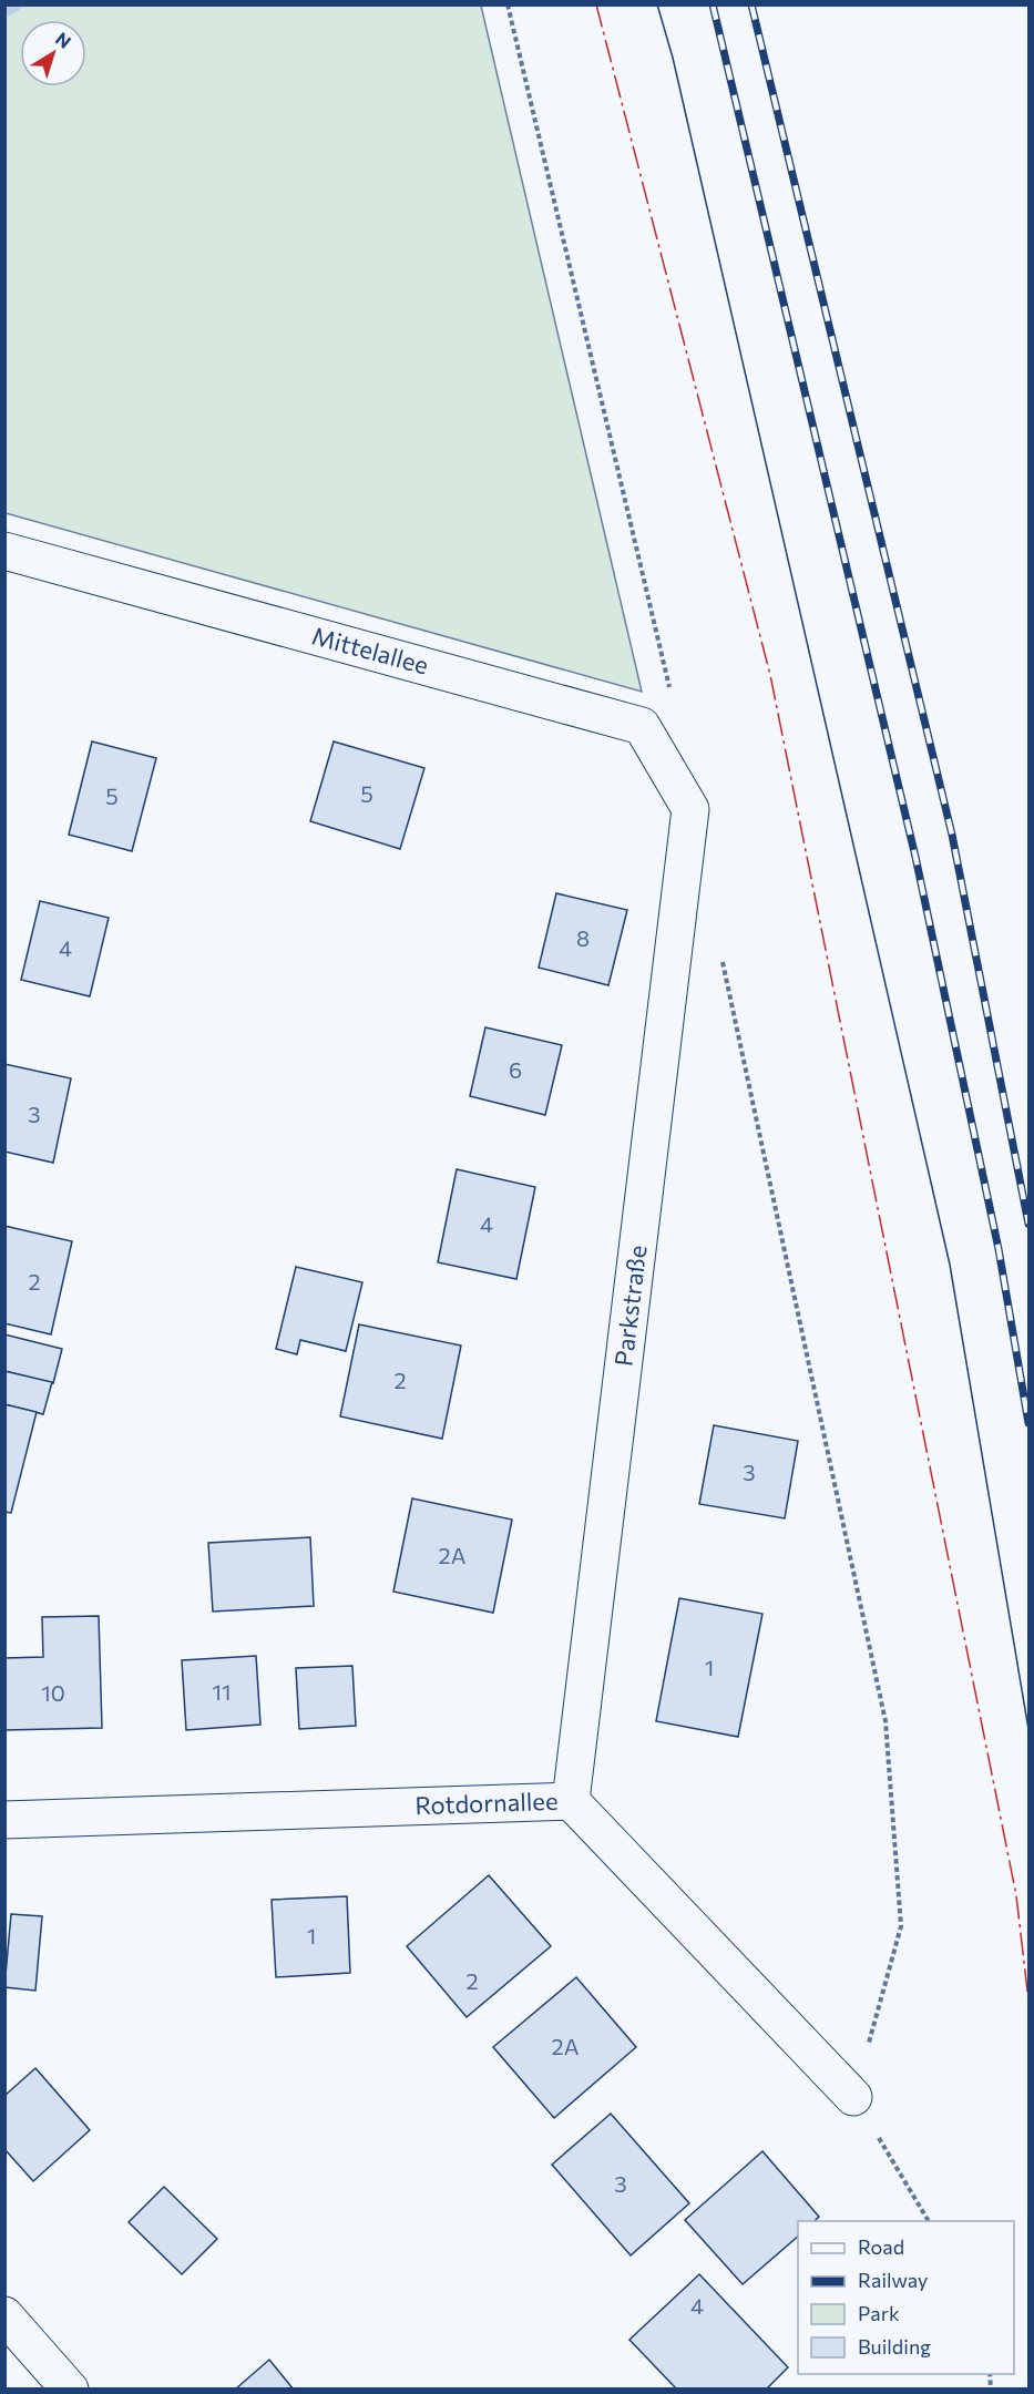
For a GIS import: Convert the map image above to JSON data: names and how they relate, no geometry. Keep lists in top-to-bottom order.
{
  "streets": {
    "street": ["Mittelallee", "Parkstraße", "Rotdornallee"]
  },
  "crossings": [
    ["Mittelallee", "Parkstraße"],
    ["Parkstraße", "Rotdornallee"]
  ],
  "house_numbers": [
    "5",
    "5",
    "8",
    "4",
    "6",
    "3",
    "4",
    "2",
    "2",
    "3",
    "2A",
    "1",
    "11",
    "10",
    "1",
    "2",
    "2A",
    "3",
    "4"
  ],
  "legend": [
    "Road",
    "Railway",
    "Park",
    "Building"
  ],
  "north": "top right"
}
